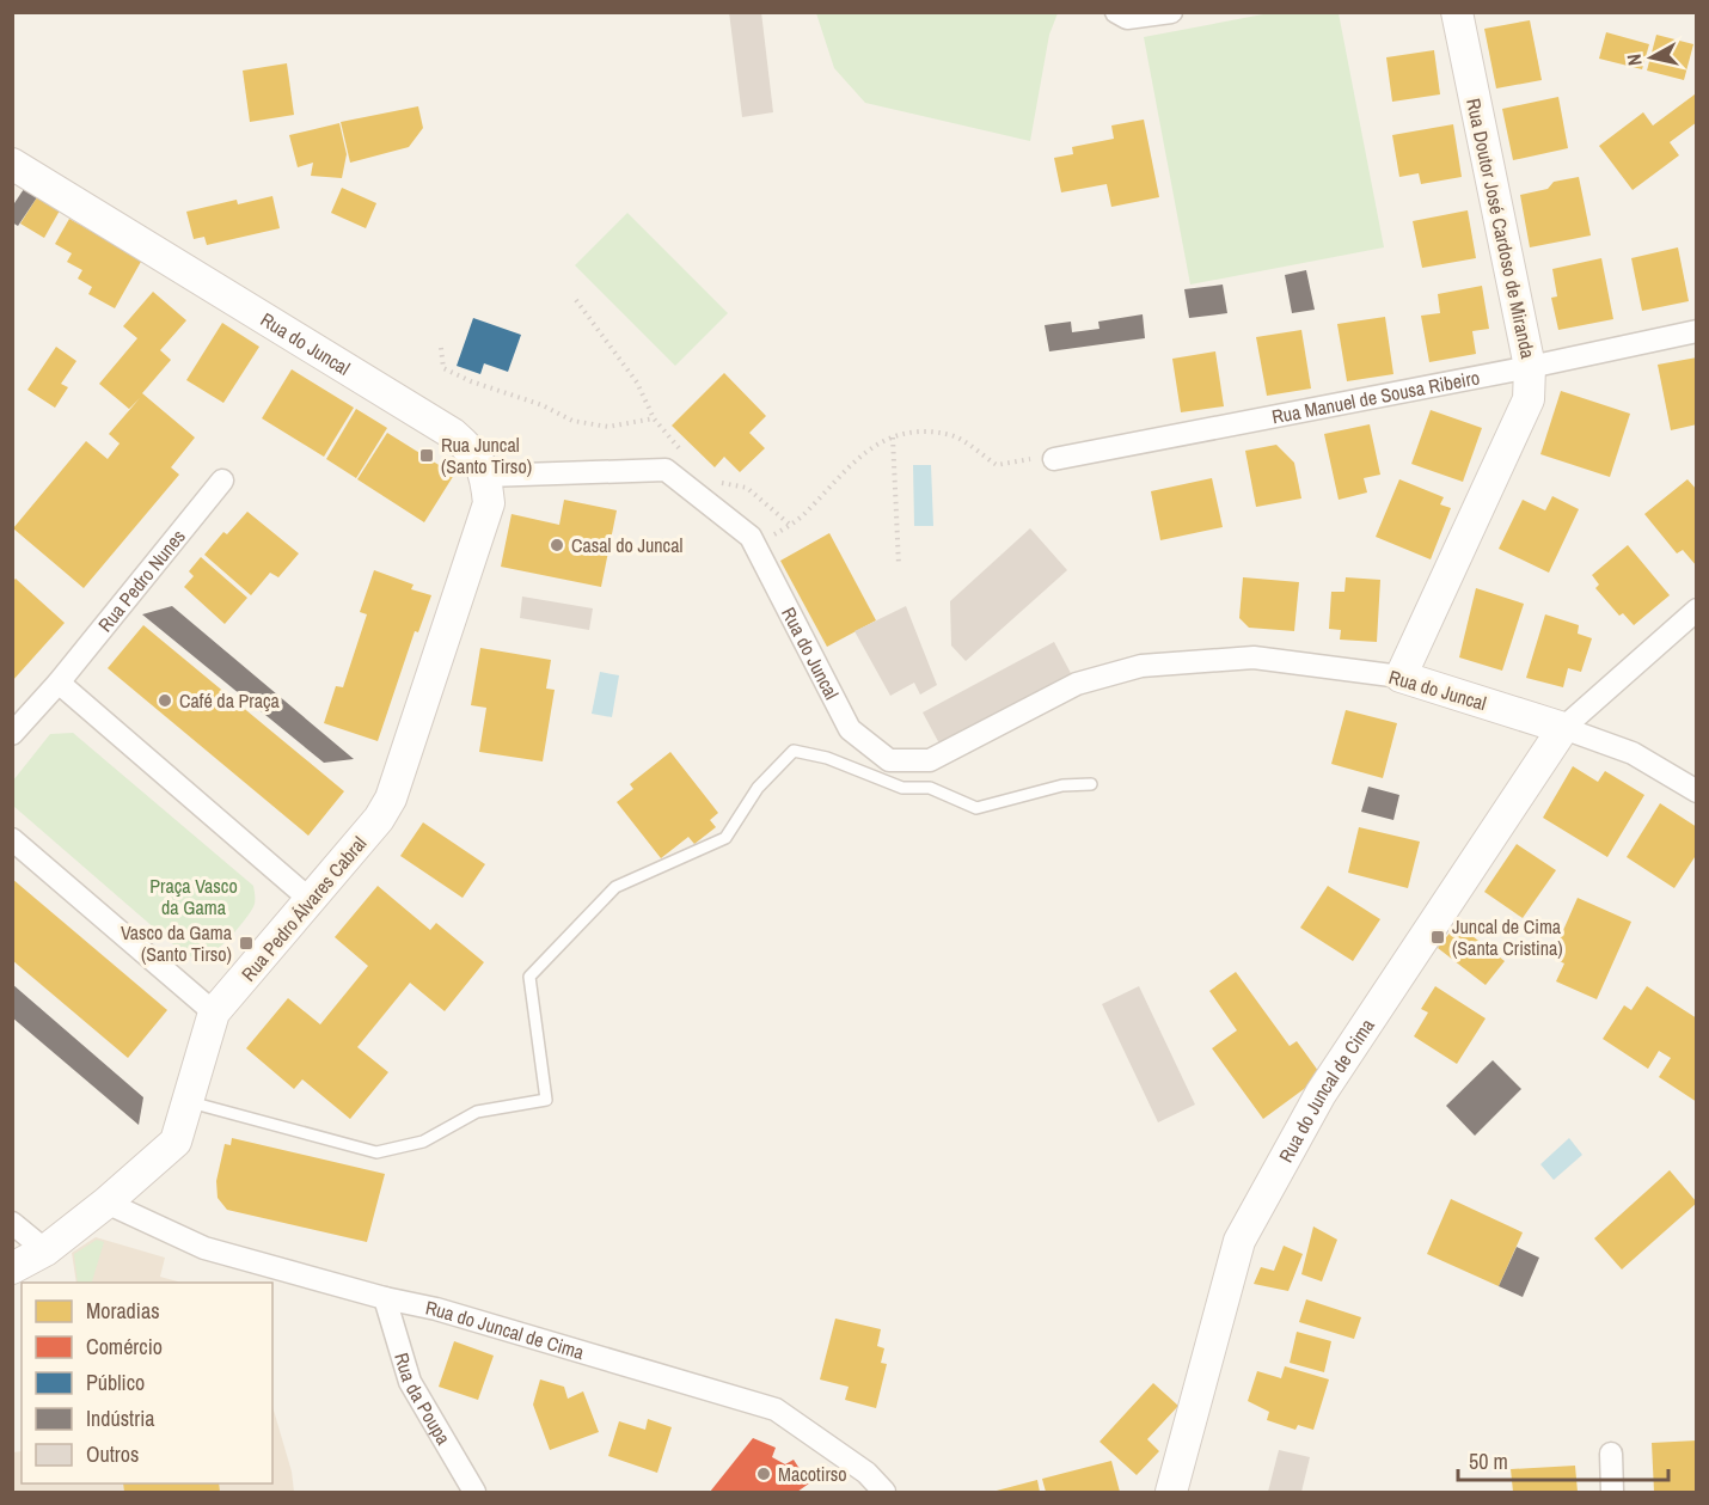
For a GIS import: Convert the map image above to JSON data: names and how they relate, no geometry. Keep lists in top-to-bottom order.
{
  "streets": {
    "street": [
      "Rua Doutor José Cardoso de Miranda",
      "Rua do Juncal",
      "Rua Manuel de Sousa Ribeiro",
      "Rua Pedro Nunes",
      "Rua Pedro Álvares Cabral",
      "Rua do Juncal de Cima",
      "Rua da Poupa"
    ]
  },
  "crossings": [
    ["Rua Doutor José Cardoso de Miranda", "Rua do Juncal"],
    ["Rua Doutor José Cardoso de Miranda", "Rua Manuel de Sousa Ribeiro"],
    ["Rua do Juncal", "Rua Pedro Álvares Cabral"],
    ["Rua do Juncal", "Rua do Juncal de Cima"],
    ["Rua Pedro Álvares Cabral", "Rua do Juncal de Cima"],
    ["Rua do Juncal de Cima", "Rua da Poupa"]
  ],
  "parks": ["Praça Vasco da Gama"],
  "places": {
    "transit": ["Rua Juncal (Santo Tirso)", "Juncal de Cima (Santa Cristina)", "Vasco da Gama (Santo Tirso)"],
    "other": ["Casal do Juncal", "Café da Praça", "Macotirso"]
  },
  "legend": [
    "Moradias",
    "Comércio",
    "Público",
    "Indústria",
    "Outros"
  ],
  "scale_bar": "50 m",
  "north": "left"
}
